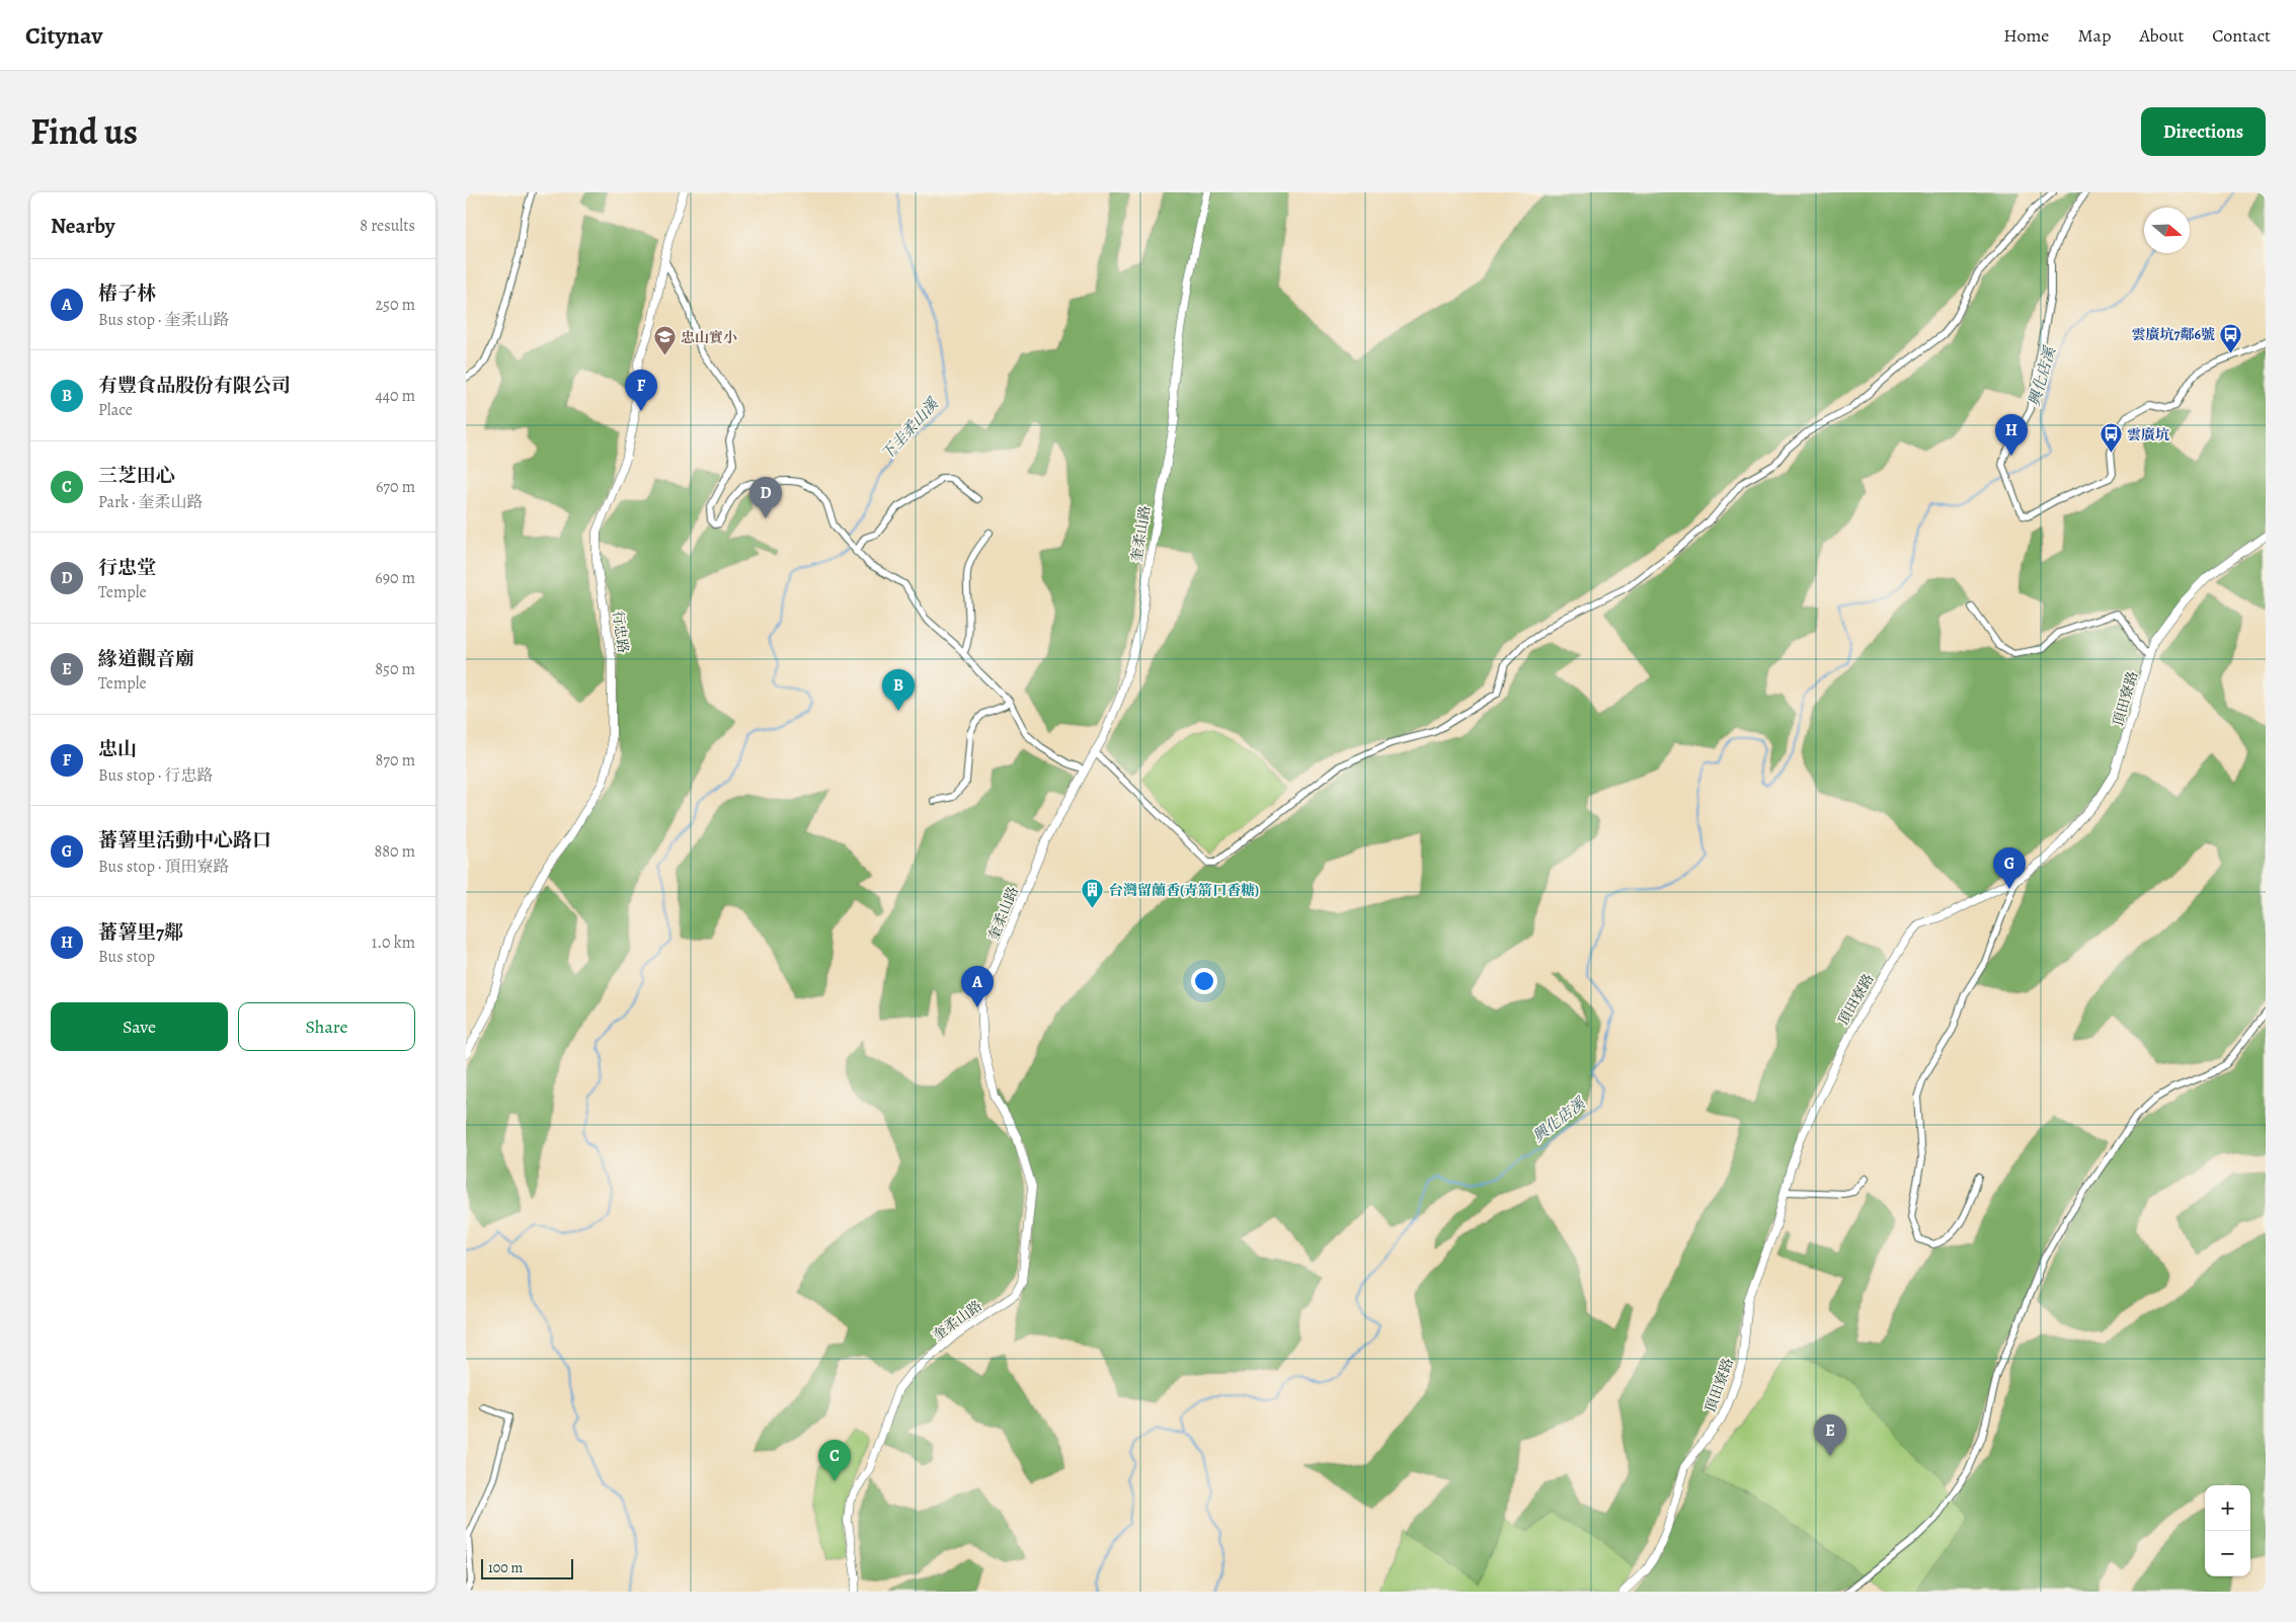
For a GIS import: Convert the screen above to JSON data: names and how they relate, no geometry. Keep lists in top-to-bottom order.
{
  "streets": {
    "street": ["奎柔山路", "行忠路", "頂田寮路"]
  },
  "water": ["興化店溪", "下圭柔山溪"],
  "places": {
    "bus stop": ["雲廣坑7鄰6號", "雲廣坑"],
    "school or university": ["忠山實小"],
    "building": ["台灣留蘭香(青箭口香糖)"]
  },
  "scale_bar": "100 m",
  "north": "right",
  "page": {
    "header": "Citynav",
    "nav": [
      "Home",
      "Map",
      "About",
      "Contact"
    ],
    "title": "Find us",
    "buttons": [
      "Directions",
      ["Save", "Share"]
    ],
    "heading": ["Nearby", "8 results"],
    "list": [
      {
        "mark": "A",
        "name": "樁子林",
        "note": "Bus stop · 奎柔山路",
        "value": "250 m"
      },
      {
        "mark": "B",
        "name": "有豐食品股份有限公司",
        "note": "Place",
        "value": "440 m"
      },
      {
        "mark": "C",
        "name": "三芝田心",
        "note": "Park · 奎柔山路",
        "value": "670 m"
      },
      {
        "mark": "D",
        "name": "行忠堂",
        "note": "Temple",
        "value": "690 m"
      },
      {
        "mark": "E",
        "name": "緣道觀音廟",
        "note": "Temple",
        "value": "850 m"
      },
      {
        "mark": "F",
        "name": "忠山",
        "note": "Bus stop · 行忠路",
        "value": "870 m"
      },
      {
        "mark": "G",
        "name": "蕃薯里活動中心路口",
        "note": "Bus stop · 頂田寮路",
        "value": "880 m"
      },
      {
        "mark": "H",
        "name": "蕃薯里7鄰",
        "note": "Bus stop",
        "value": "1.0 km"
      }
    ],
    "pins": [
      "F",
      "H",
      "D",
      "B",
      "G",
      "A",
      "E",
      "C"
    ],
    "map_buttons": ["+", "−"],
    "scale": "100 m"
  }
}
